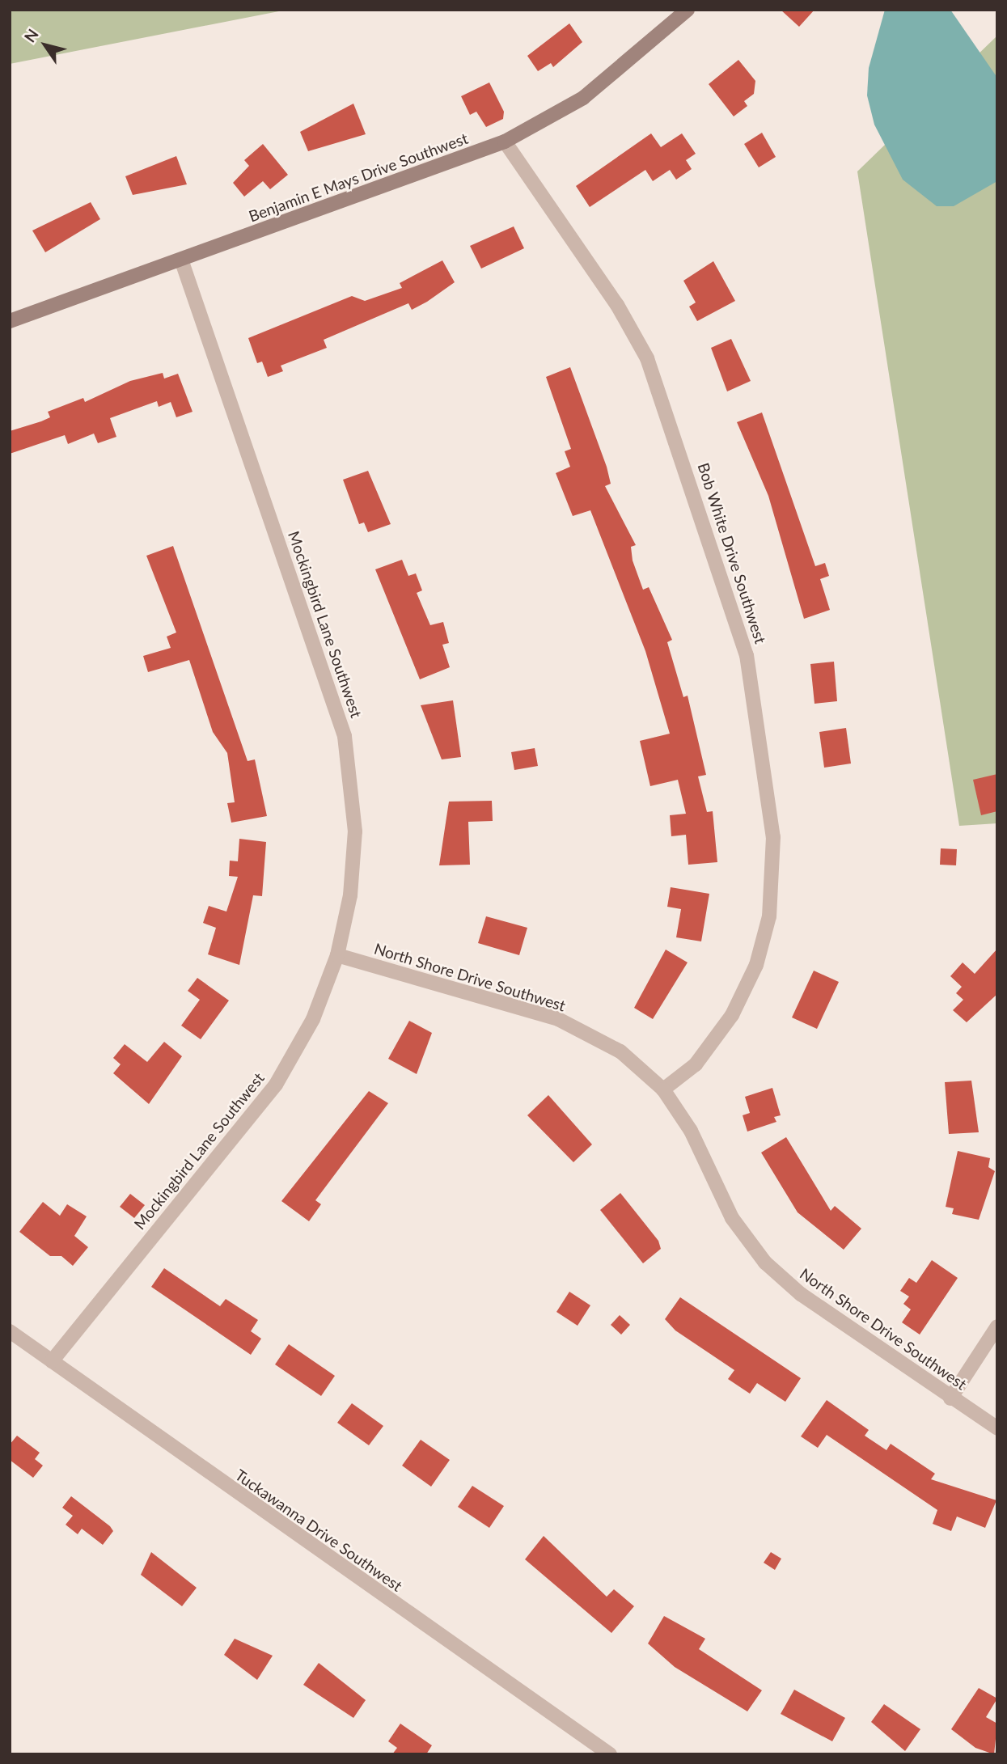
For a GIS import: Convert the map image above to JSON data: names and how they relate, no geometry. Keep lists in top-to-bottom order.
{
  "streets": {
    "street": [
      "Benjamin E Mays Drive Southwest",
      "Bob White Drive Southwest",
      "Mockingbird Lane Southwest",
      "North Shore Drive Southwest",
      "Tuckawanna Drive Southwest"
    ]
  },
  "crossings": [
    ["Benjamin E Mays Drive Southwest", "Bob White Drive Southwest"],
    ["Benjamin E Mays Drive Southwest", "Mockingbird Lane Southwest"],
    ["Bob White Drive Southwest", "North Shore Drive Southwest"],
    ["Mockingbird Lane Southwest", "North Shore Drive Southwest"],
    ["Mockingbird Lane Southwest", "Tuckawanna Drive Southwest"]
  ],
  "north": "top left"
}
